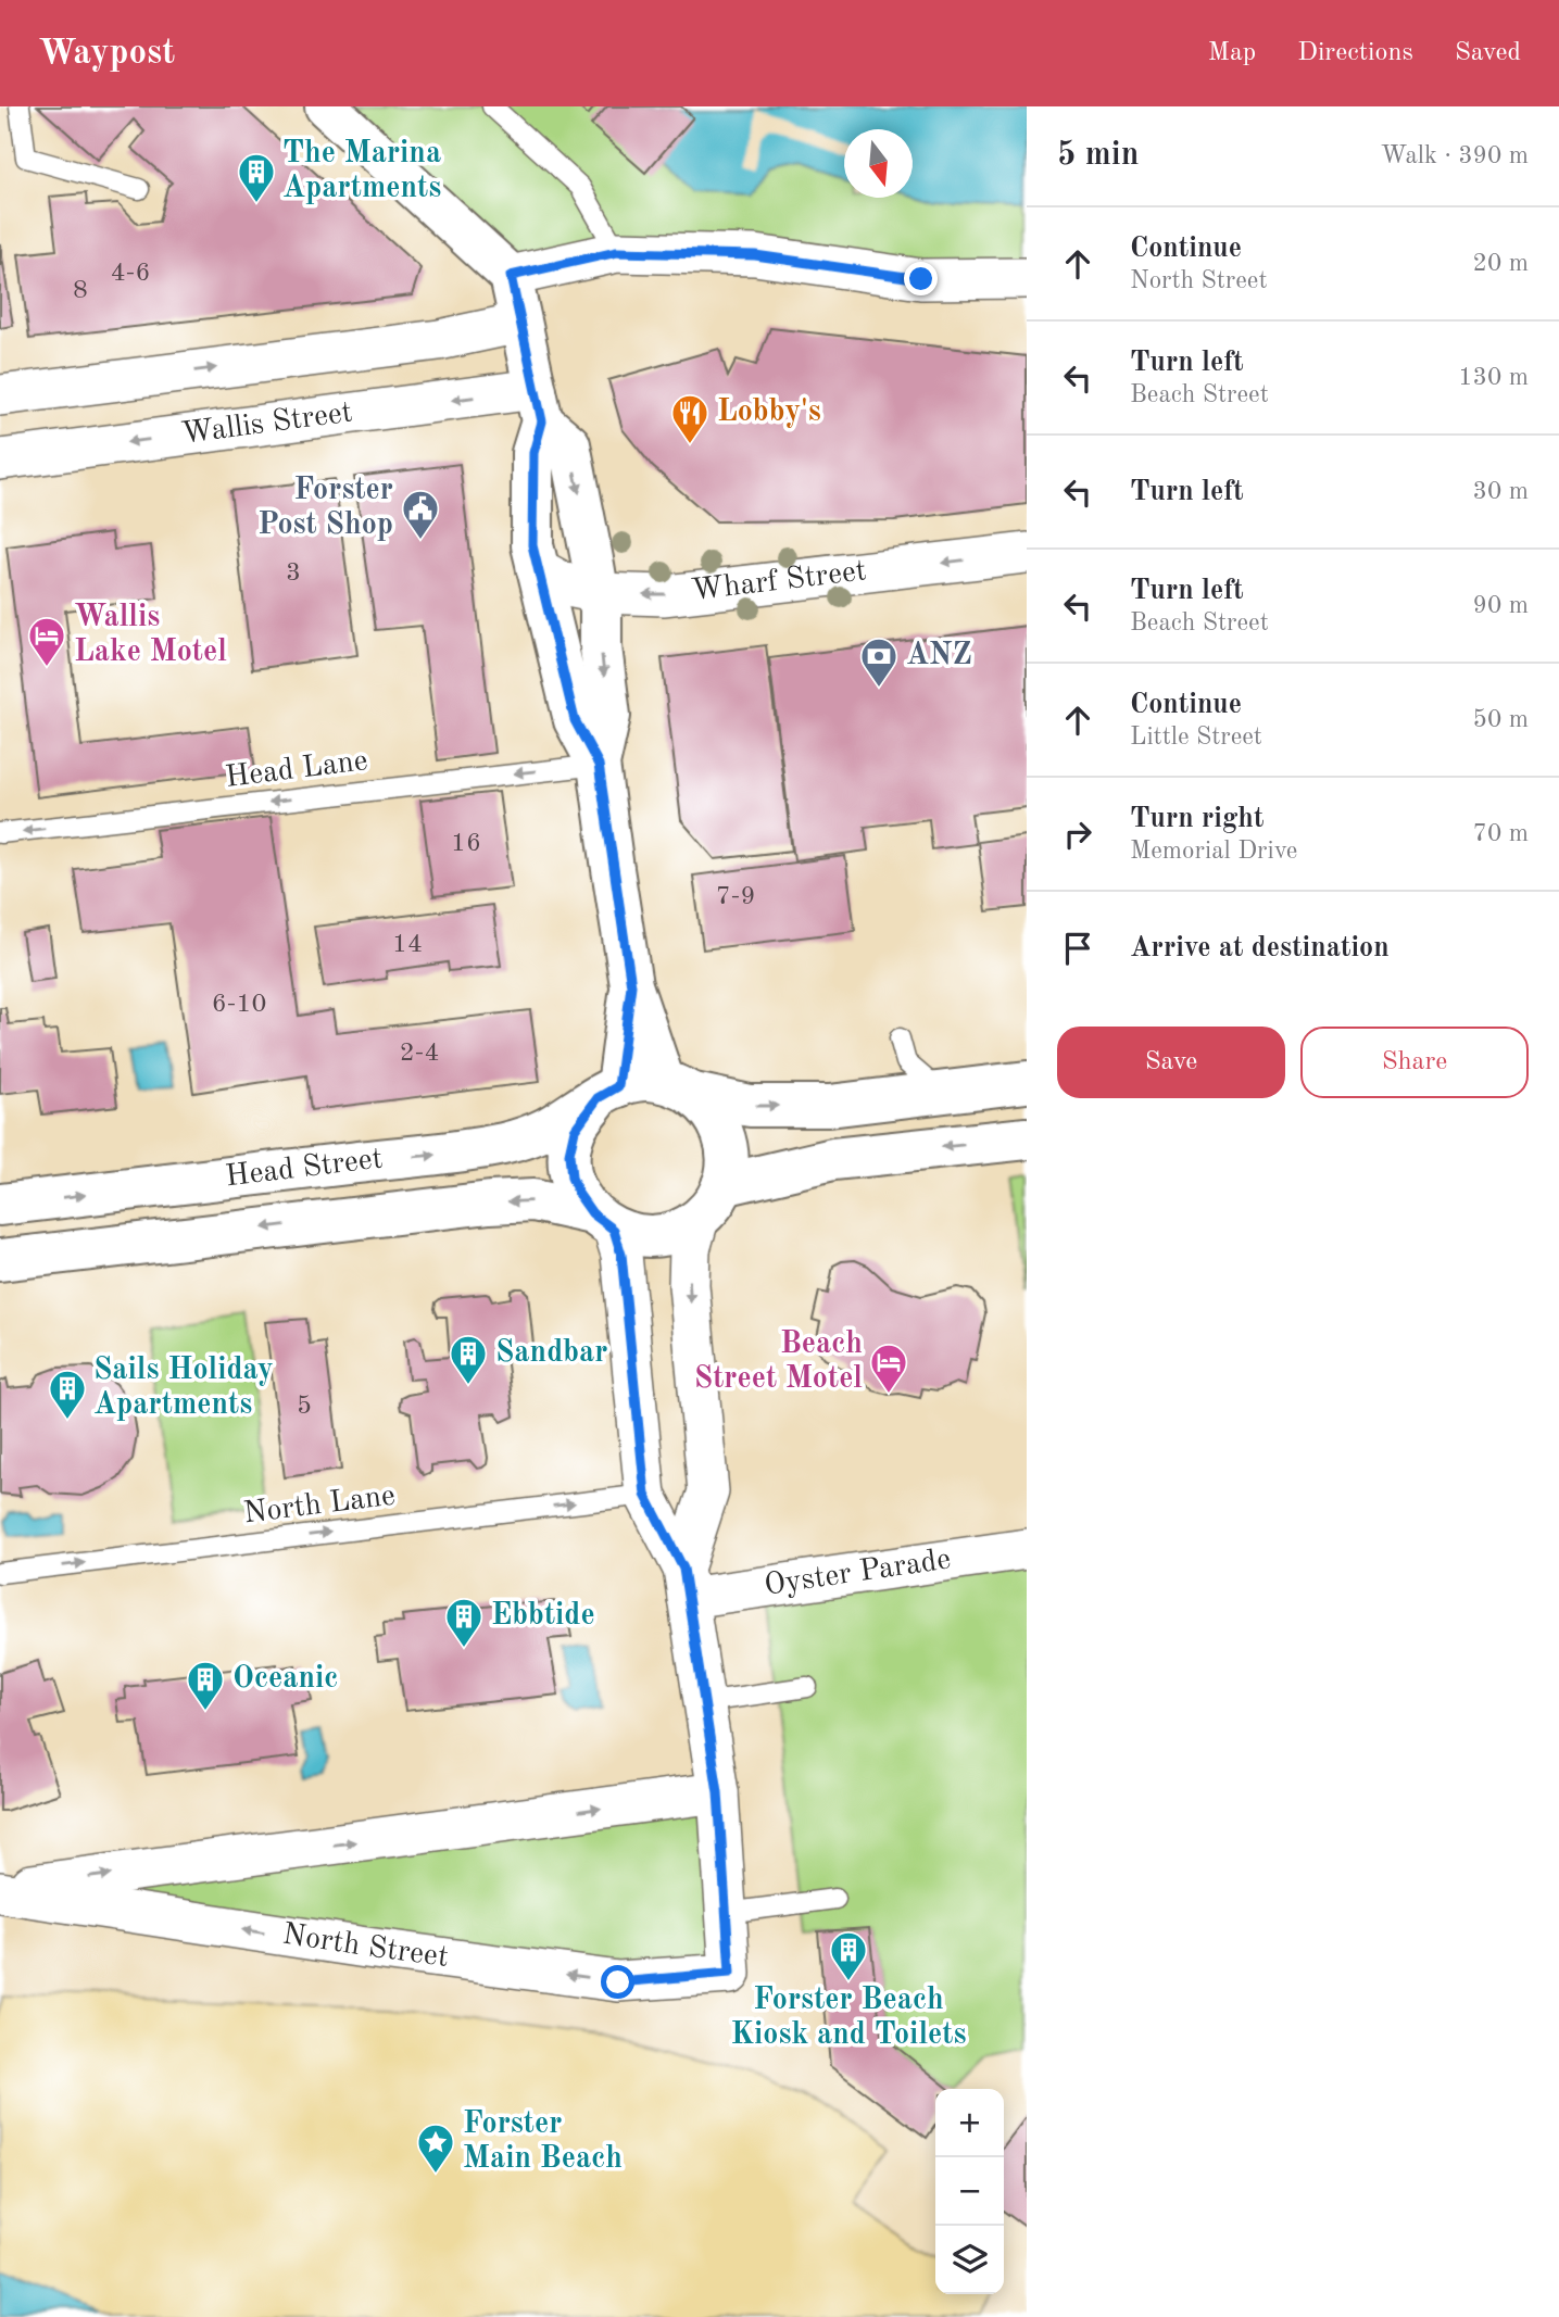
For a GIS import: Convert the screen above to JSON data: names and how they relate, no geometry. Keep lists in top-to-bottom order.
{
  "streets": {
    "main road": ["Head Street"],
    "street": [
      "Wallis Street",
      "Wharf Street",
      "Oyster Parade",
      "North Street"
    ],
    "lane": ["Head Lane", "North Lane"]
  },
  "one_way": ["Head Lane", "North Lane"],
  "places": {
    "building": [
      "The Marina Apartments",
      "Sandbar",
      "Sails Holiday Apartments",
      "Ebbtide",
      "Oceanic",
      "Forster Beach Kiosk and Toilets"
    ],
    "restaurant": ["Lobby's"],
    "public building": ["Forster Post Shop"],
    "hotel": ["Wallis Lake Motel", "Beach Street Motel"],
    "bank": ["ANZ"],
    "place": ["Forster Main Beach"]
  },
  "house_numbers": [
    "4-6",
    "8",
    "3",
    "16",
    "7-9",
    "14",
    "6-10",
    "2-4",
    "5"
  ],
  "north": "bottom",
  "page": {
    "header": "Waypost",
    "nav": ["Map", "Directions", "Saved"],
    "heading": ["5 min", "Walk · 390 m"],
    "list": [
      ["Continue", "North Street", "20 m"],
      ["Turn left", "Beach Street", "130 m"],
      ["Turn left", "30 m"],
      ["Turn left", "Beach Street", "90 m"],
      ["Continue", "Little Street", "50 m"],
      ["Turn right", "Memorial Drive", "70 m"],
      "Arrive at destination"
    ],
    "buttons": ["Save", "Share"],
    "map_buttons": ["+", "−"]
  }
}
